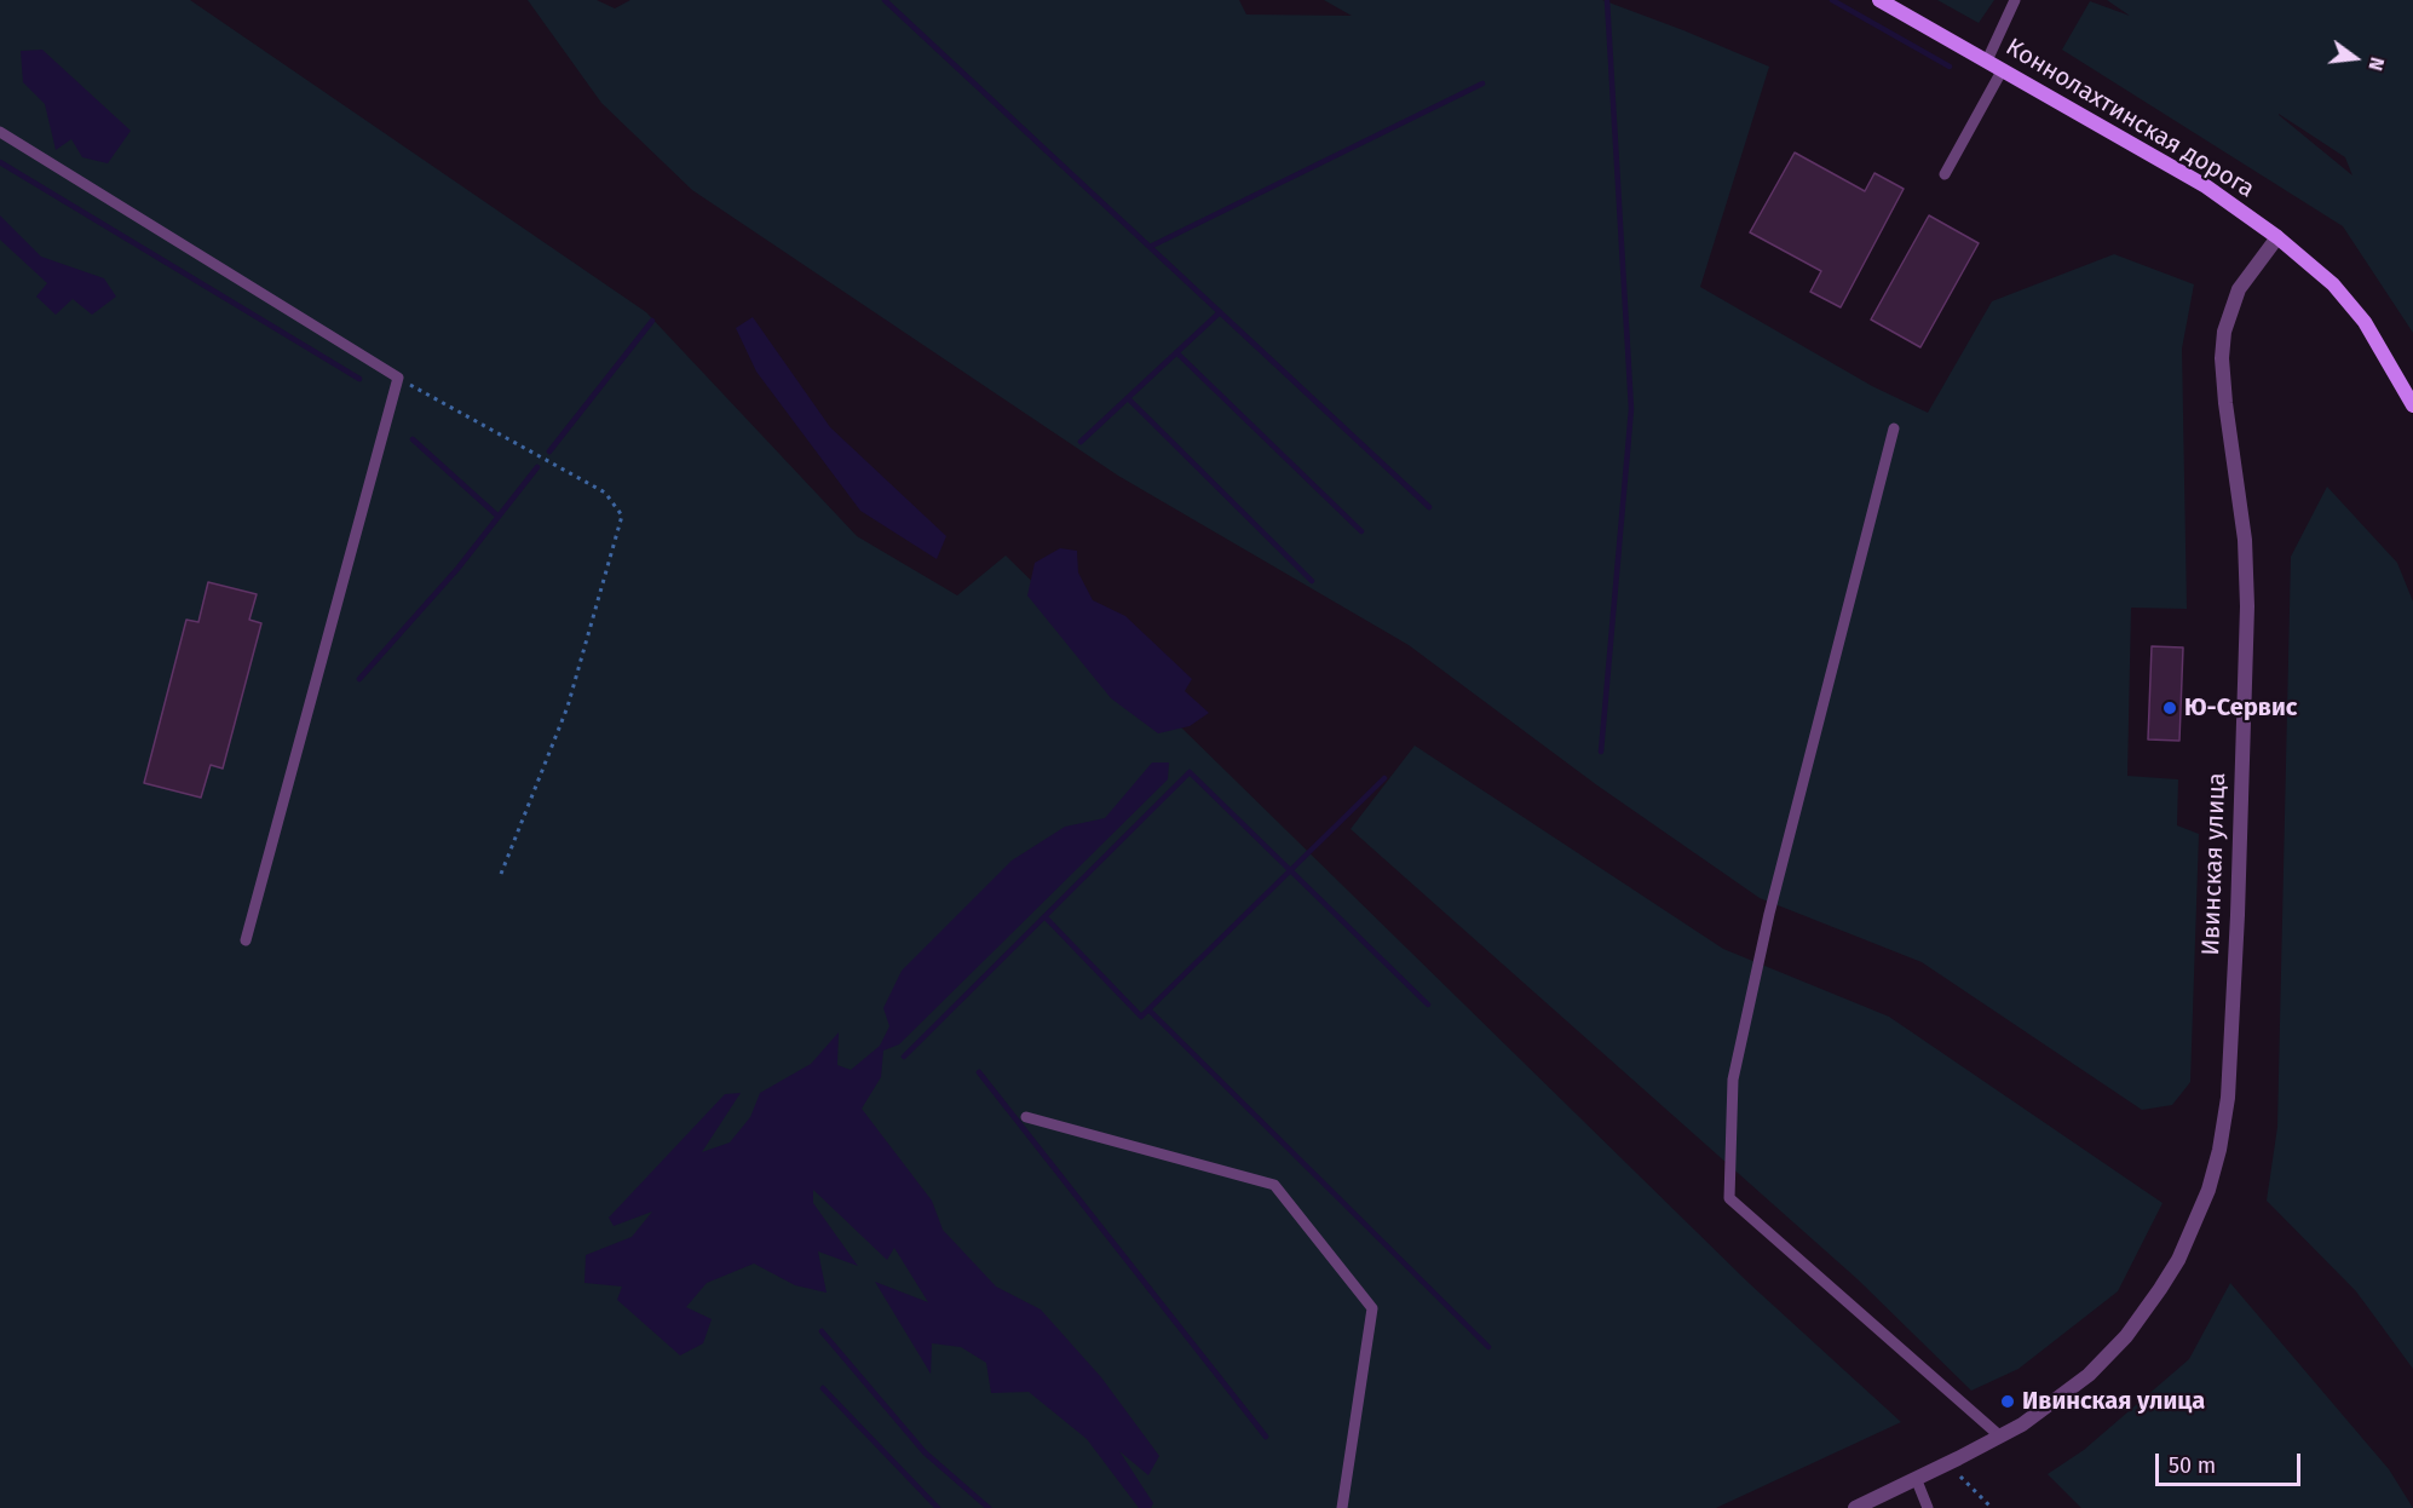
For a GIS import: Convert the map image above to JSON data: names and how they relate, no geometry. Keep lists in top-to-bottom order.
{
  "streets": {
    "main road": ["Коннолахтинская дорога"],
    "street": ["Ивинская улица"]
  },
  "crossings": [
    ["Коннолахтинская дорога", "Ивинская улица"]
  ],
  "places": ["Ю-Сервис", "Ивинская улица"],
  "scale_bar": "50 m",
  "north": "right"
}
